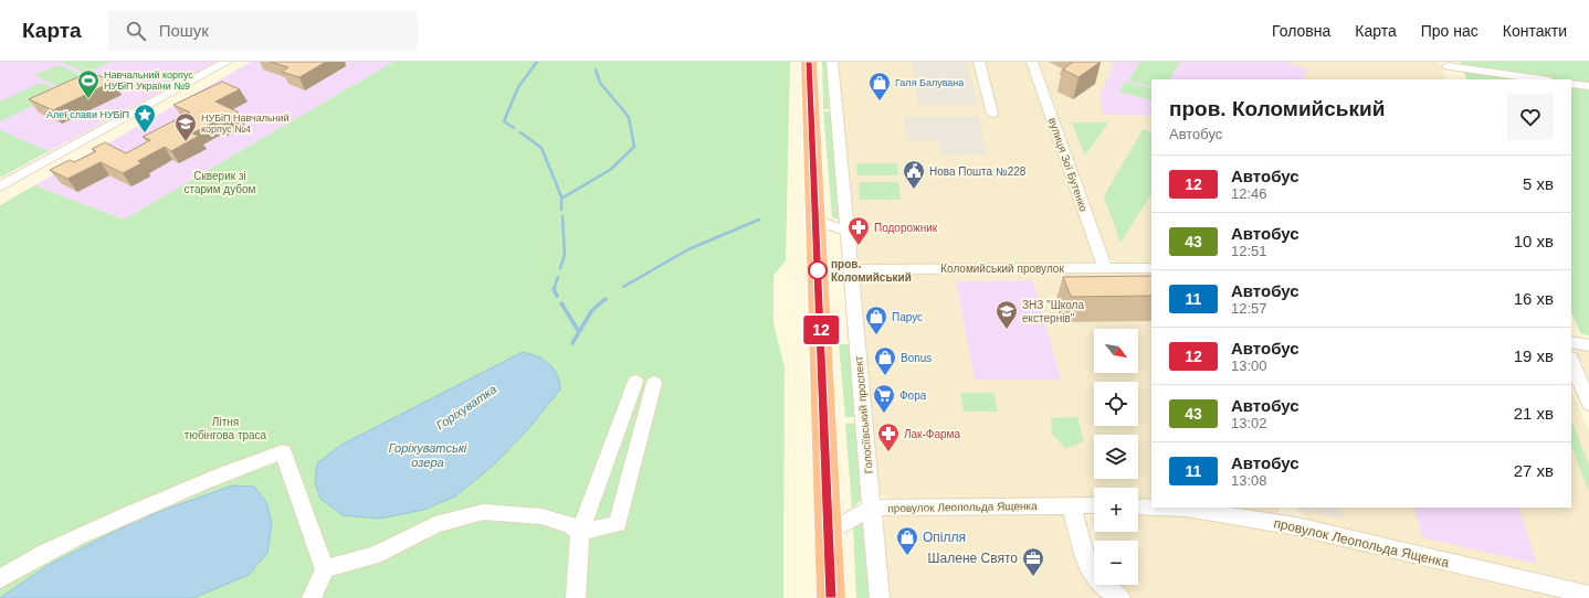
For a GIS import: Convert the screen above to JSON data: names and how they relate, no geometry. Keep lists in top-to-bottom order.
{
  "streets": {
    "street": [
      "вулиця Зої Бутенко",
      "Коломийський провулок",
      "Голосіївський проспект",
      "провулок Леопольда Ященка"
    ]
  },
  "crossings": [
    ["вулиця Зої Бутенко", "Коломийський провулок"],
    ["Коломийський провулок", "Голосіївський проспект"],
    ["Голосіївський проспект", "провулок Леопольда Ященка"]
  ],
  "water": ["Горіхуватка", "Горіхуватські озера"],
  "parks": ["Скверик зі старим дубом", "Літня тюбінгова траса"],
  "places": {
    "sports": ["Навчальний корпус НУБіП України №9"],
    "shop": [
      "Галя Балувана",
      "Парус",
      "Bonus",
      "Опілля"
    ],
    "place": ["Алеї слави НУБіП"],
    "school or university": ["НУБіП Навчальний корпус №4", "ЗНЗ \"Школа екстернів\""],
    "public building": ["Нова Пошта №228"],
    "pharmacy": ["Подорожник", "Лак-Фарма"],
    "other": ["пров. Коломийський"],
    "supermarket": ["Фора"],
    "office": ["Шалене Свято"]
  },
  "lines": ["bus line 12"],
  "north": "bottom right",
  "page": {
    "header": "Карта",
    "search": "Пошук",
    "nav": [
      "Головна",
      "Карта",
      "Про нас",
      "Контакти"
    ],
    "on_map": "12",
    "heading": ["пров. Коломийський", "Автобус"],
    "list": [
      {
        "mark": "12",
        "name": "Автобус",
        "note": "12:46",
        "value": "5 хв"
      },
      {
        "mark": "43",
        "name": "Автобус",
        "note": "12:51",
        "value": "10 хв"
      },
      {
        "mark": "11",
        "name": "Автобус",
        "note": "12:57",
        "value": "16 хв"
      },
      {
        "mark": "12",
        "name": "Автобус",
        "note": "13:00",
        "value": "19 хв"
      },
      {
        "mark": "43",
        "name": "Автобус",
        "note": "13:02",
        "value": "21 хв"
      },
      {
        "mark": "11",
        "name": "Автобус",
        "note": "13:08",
        "value": "27 хв"
      }
    ],
    "map_buttons": ["+", "−"]
  }
}
